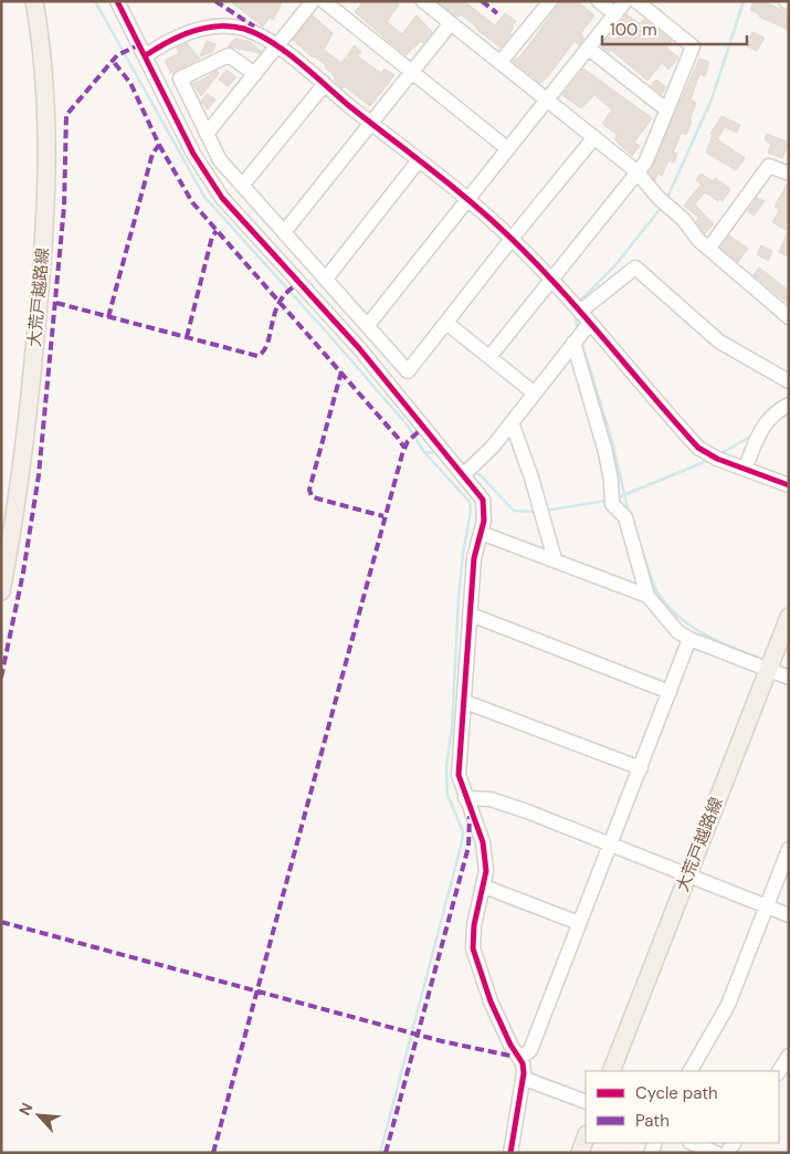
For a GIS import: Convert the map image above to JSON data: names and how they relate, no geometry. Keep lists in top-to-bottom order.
{
  "streets": {
    "main road": ["大荒戸越路線"]
  },
  "legend": ["Cycle path", "Path"],
  "scale_bar": "100 m",
  "north": "top left"
}
